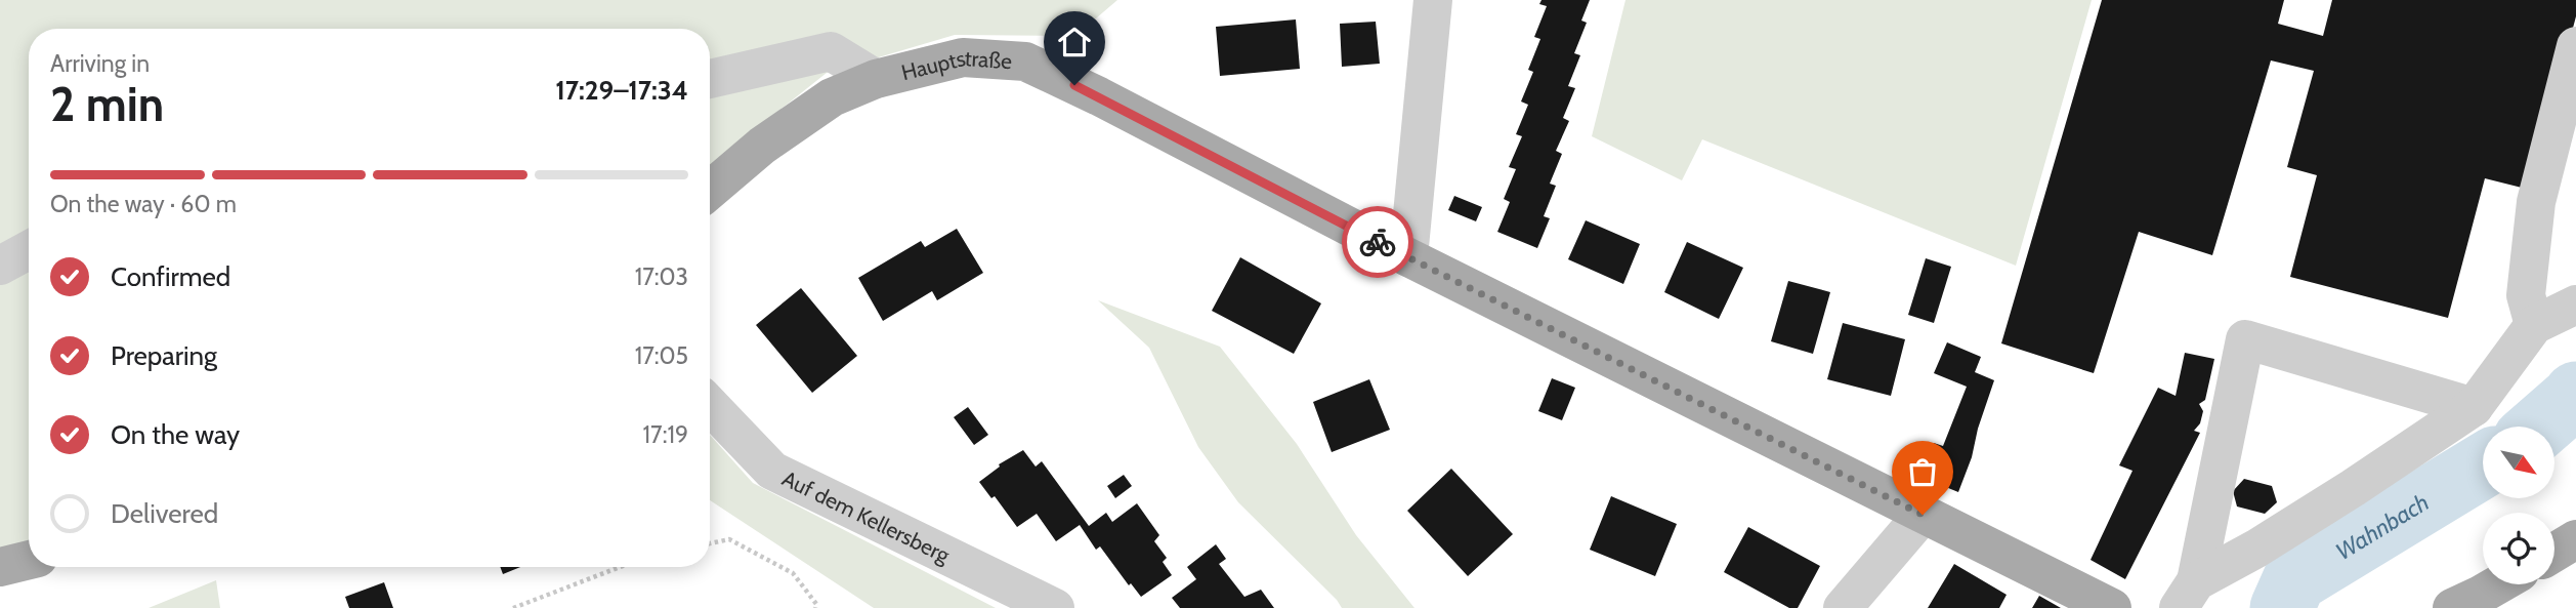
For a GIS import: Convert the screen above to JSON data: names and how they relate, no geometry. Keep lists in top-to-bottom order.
{
  "streets": {
    "main road": ["Hauptstraße"],
    "street": ["Auf dem Kellersberg"]
  },
  "water": ["Wahnbach"],
  "north": "bottom right",
  "page": {
    "heading": ["2 min", "Arriving in", "17:29–17:34"],
    "bar": "On the way · 60 m",
    "list": [
      ["Confirmed", "17:03"],
      ["Preparing", "17:05"],
      ["On the way", "17:19"],
      "Delivered"
    ]
  }
}
